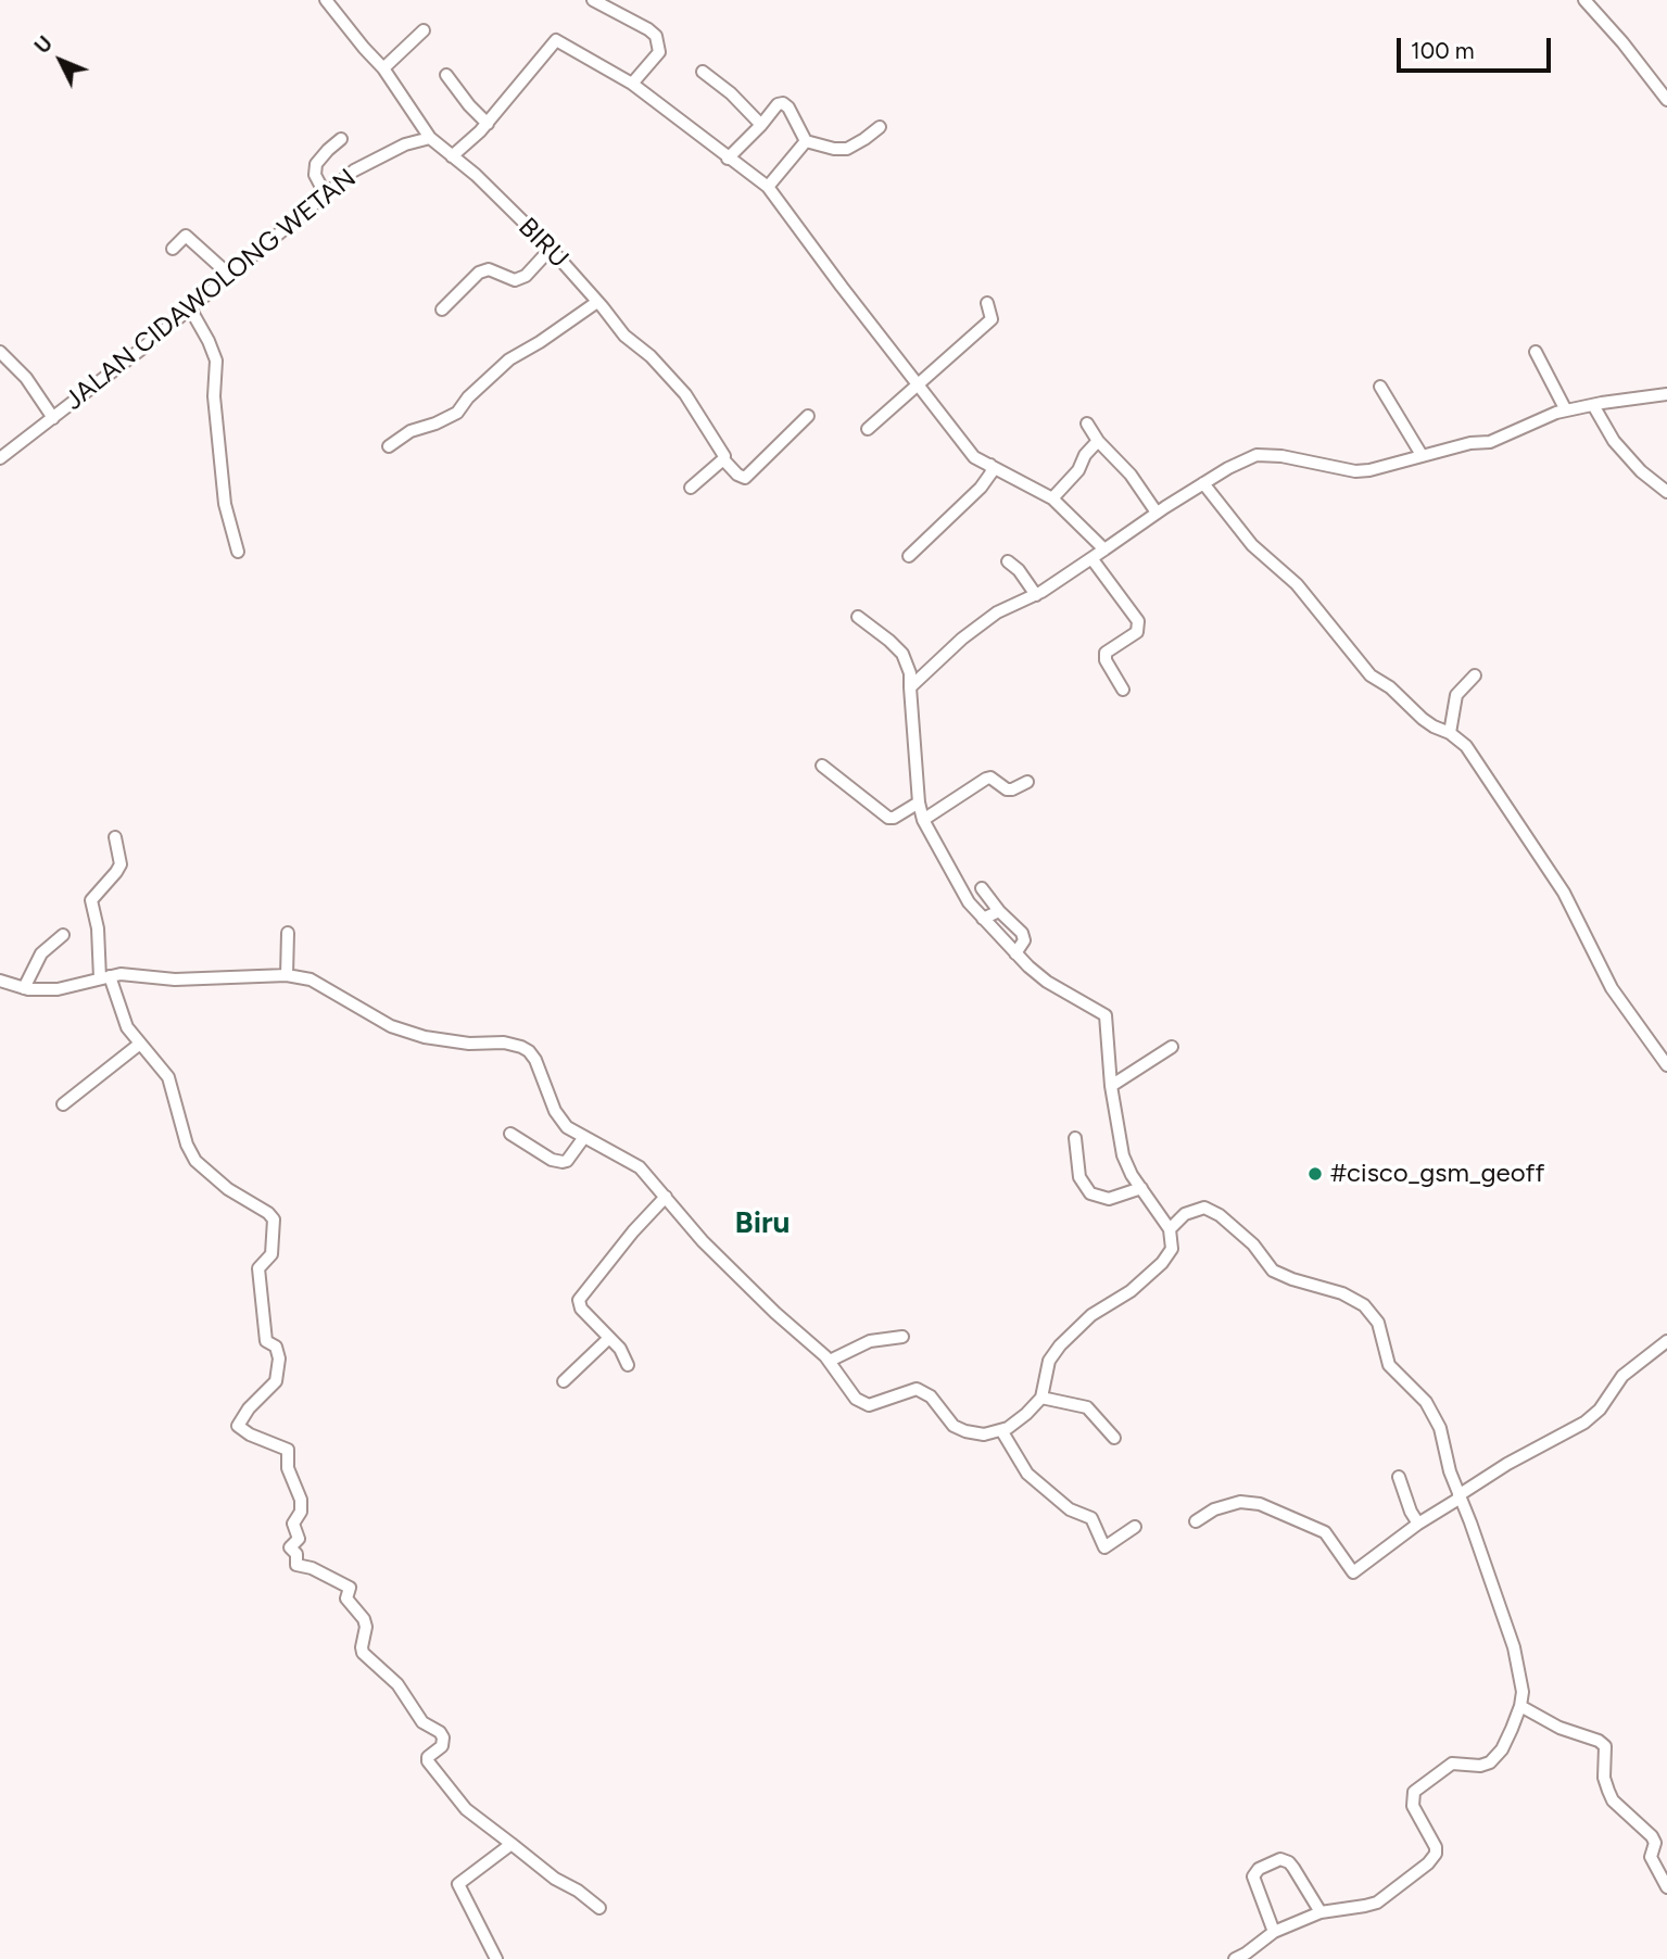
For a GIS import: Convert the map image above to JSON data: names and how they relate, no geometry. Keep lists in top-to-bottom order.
{
  "streets": {
    "street": ["BIRU", "JALAN CIDAWOLONG WETAN"]
  },
  "crossings": [
    ["BIRU", "JALAN CIDAWOLONG WETAN"]
  ],
  "districts": ["Biru"],
  "places": ["#cisco_gsm_geoff"],
  "scale_bar": "100 m",
  "north": "top left"
}
